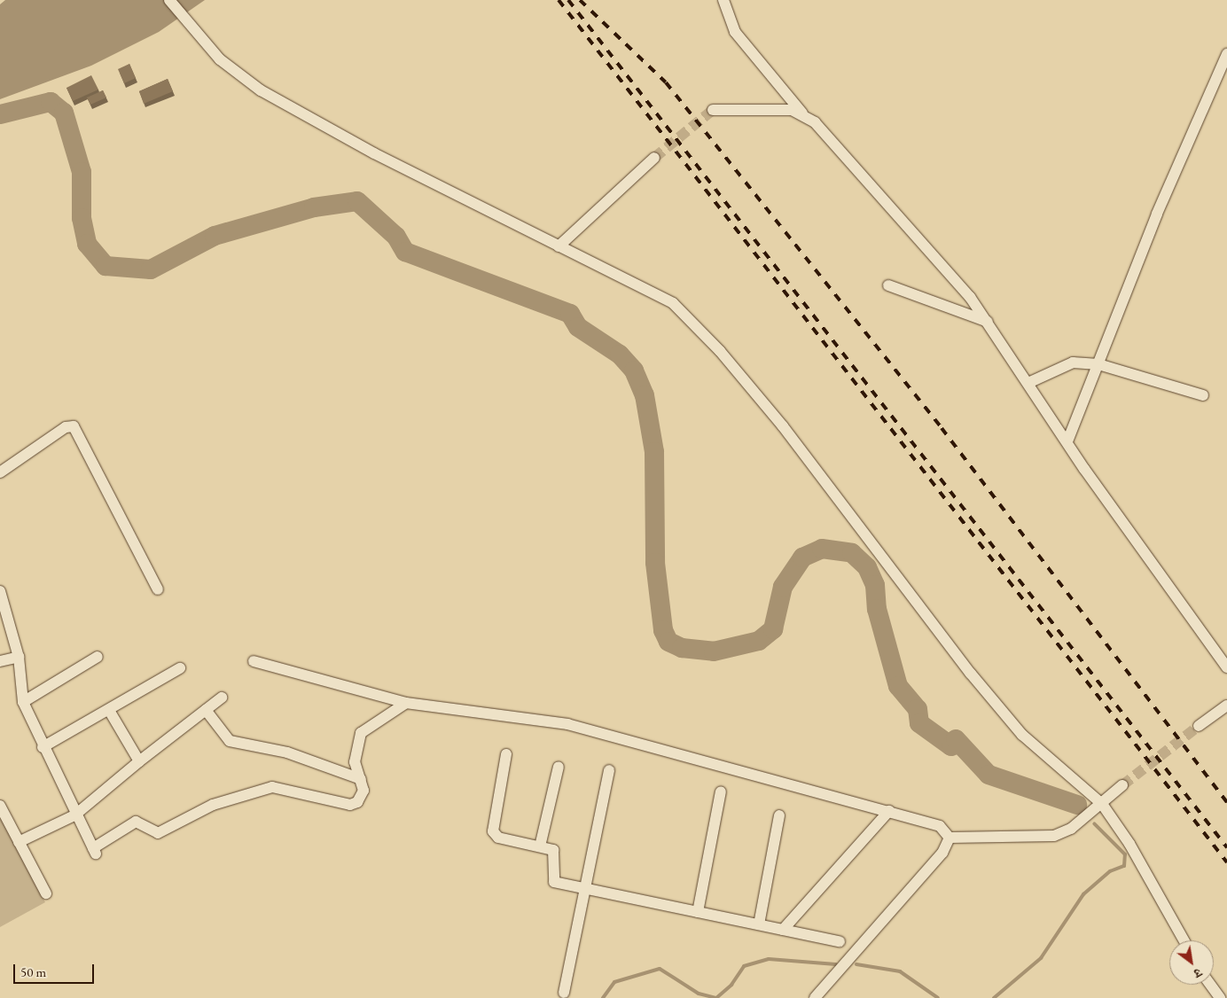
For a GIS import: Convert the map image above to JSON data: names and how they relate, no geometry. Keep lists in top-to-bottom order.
{
  "scale_bar": "50 m",
  "north": "bottom right"
}
